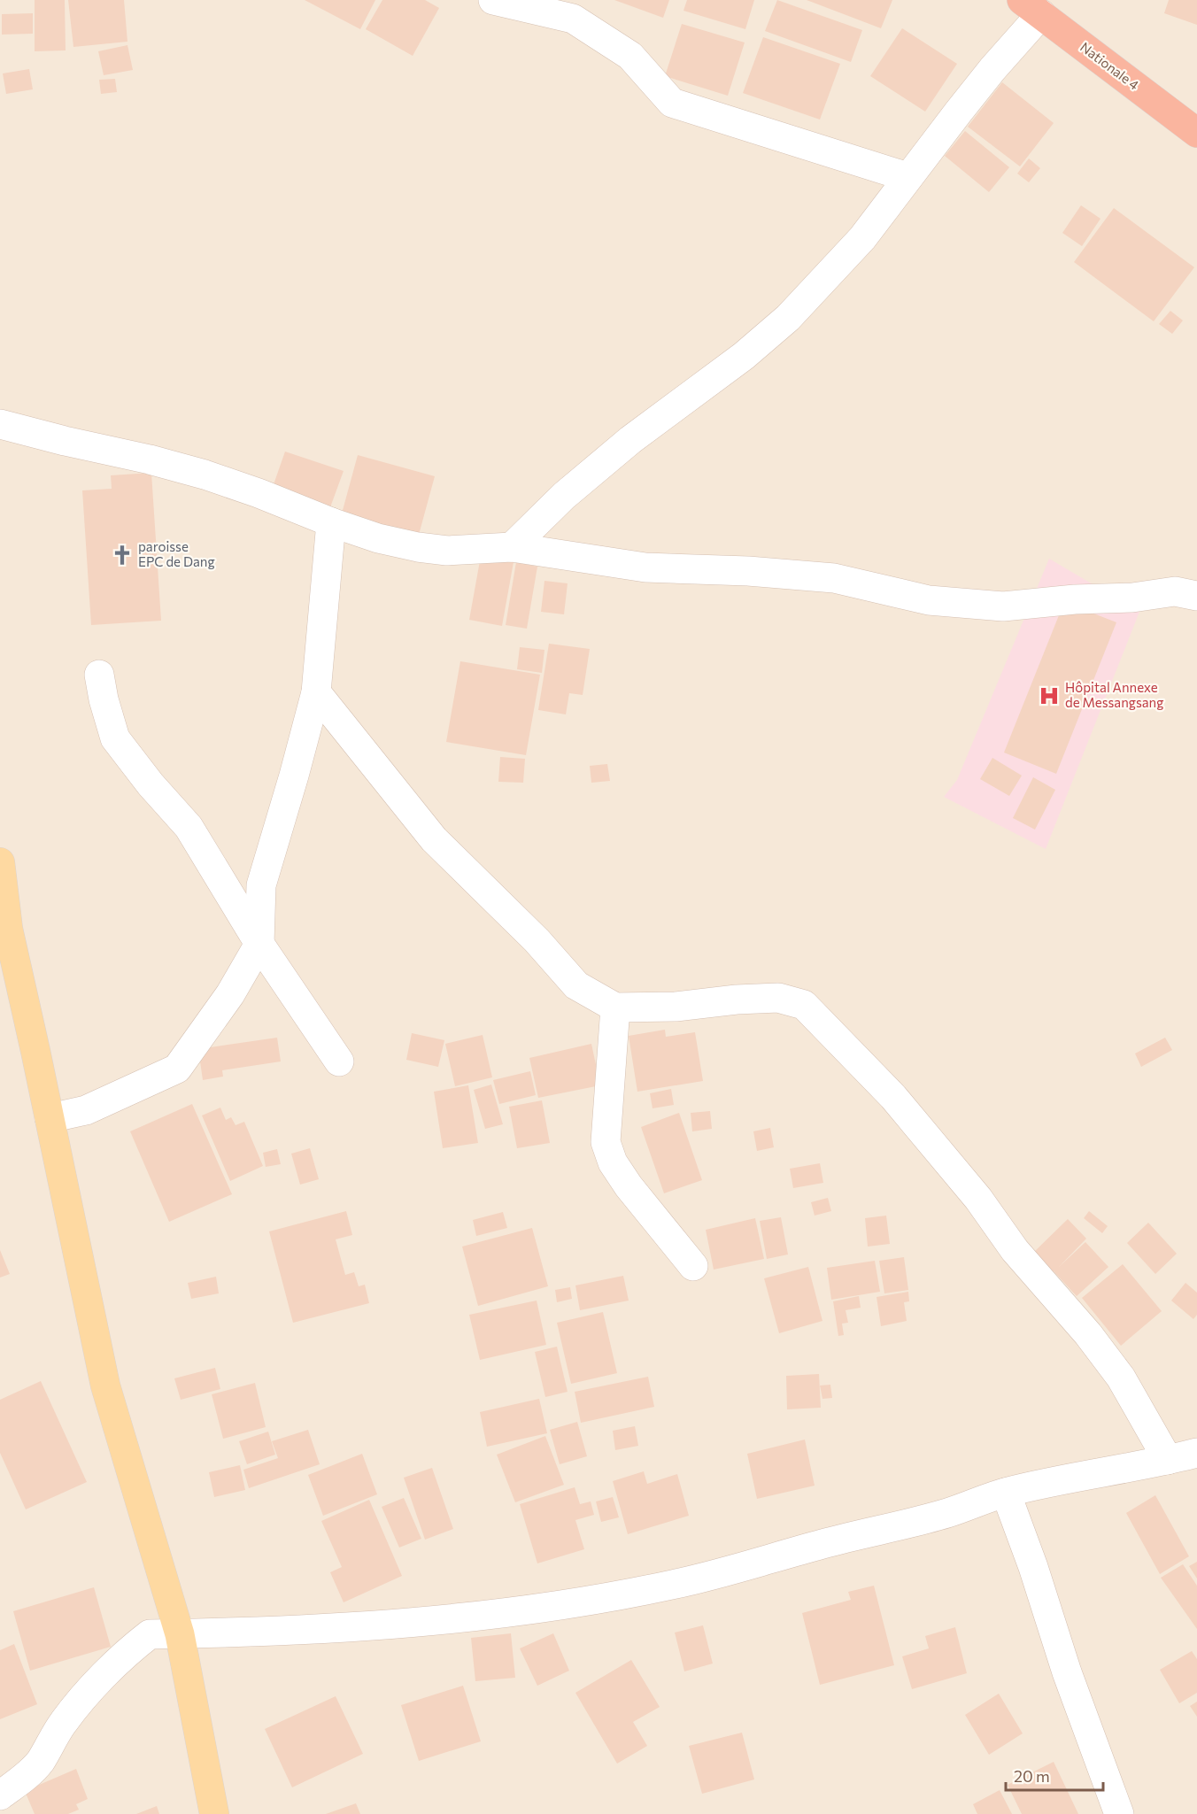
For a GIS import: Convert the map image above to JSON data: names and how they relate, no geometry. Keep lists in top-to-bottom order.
{
  "streets": {
    "highway": ["Nationale 4"]
  },
  "places": {
    "church": ["paroisse EPC de Dang"],
    "hospital": ["Hôpital Annexe de Messangsang"]
  },
  "scale_bar": "20 m"
}
